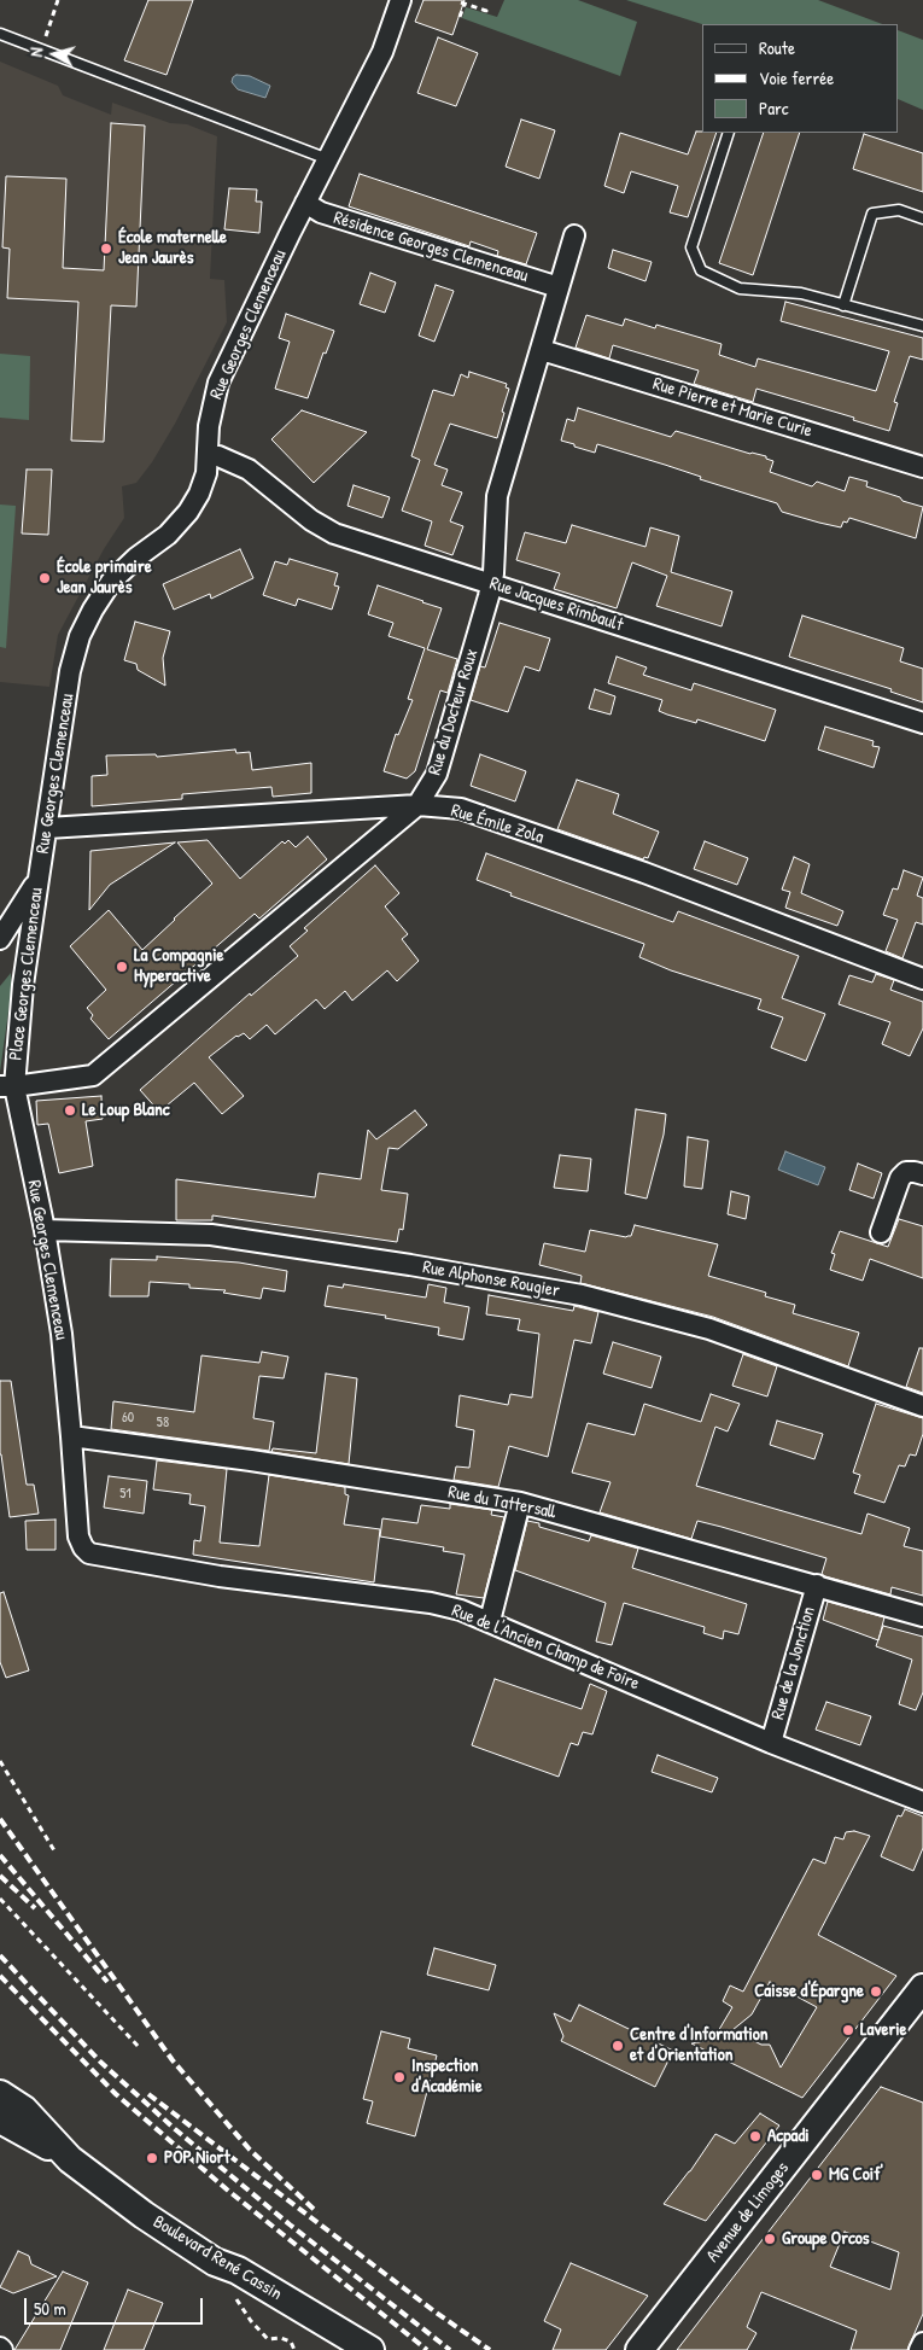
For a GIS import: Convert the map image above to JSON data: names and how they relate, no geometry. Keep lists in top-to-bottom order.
{
  "streets": {
    "main road": ["Avenue de Limoges", "Boulevard René Cassin"],
    "street": [
      "Résidence Georges Clemenceau",
      "Rue Georges Clemenceau",
      "Rue Pierre et Marie Curie",
      "Rue Jacques Rimbault",
      "Rue du Docteur Roux",
      "Rue Émile Zola",
      "Place Georges Clemenceau",
      "Rue Alphonse Rougier",
      "Rue du Tattersall",
      "Rue de l'Ancien Champ de Foire",
      "Rue de la Jonction"
    ]
  },
  "crossings": [
    ["Résidence Georges Clemenceau", "Rue Georges Clemenceau"],
    ["Résidence Georges Clemenceau", "Rue du Docteur Roux"],
    ["Rue Georges Clemenceau", "Rue Jacques Rimbault"],
    ["Rue Georges Clemenceau", "Rue du Docteur Roux"],
    ["Rue Georges Clemenceau", "Rue Émile Zola"],
    ["Rue Georges Clemenceau", "Place Georges Clemenceau"],
    ["Rue Georges Clemenceau", "Rue Alphonse Rougier"],
    ["Rue Georges Clemenceau", "Rue du Tattersall"],
    ["Rue Georges Clemenceau", "Rue de l'Ancien Champ de Foire"],
    ["Rue Pierre et Marie Curie", "Rue du Docteur Roux"],
    ["Rue Jacques Rimbault", "Rue du Docteur Roux"],
    ["Rue du Docteur Roux", "Rue Émile Zola"],
    ["Rue du Docteur Roux", "Place Georges Clemenceau"],
    ["Rue du Tattersall", "Rue de l'Ancien Champ de Foire"],
    ["Rue du Tattersall", "Rue de la Jonction"],
    ["Rue de l'Ancien Champ de Foire", "Rue de la Jonction"]
  ],
  "places": [
    "École maternelle Jean Jaurès",
    "École primaire Jean Jaurès",
    "La Compagnie Hyperactive",
    "Le Loup Blanc",
    "Caisse d'Épargne",
    "Laverie",
    "Centre d'Information et d'Orientation",
    "Inspection d'Académie",
    "Acpadi",
    "POP Niort",
    "MG Coif'",
    "Groupe Orcos"
  ],
  "house_numbers": ["60", "58", "51"],
  "legend": ["Route", "Voie ferrée", "Parc"],
  "scale_bar": "50 m",
  "north": "left"
}
